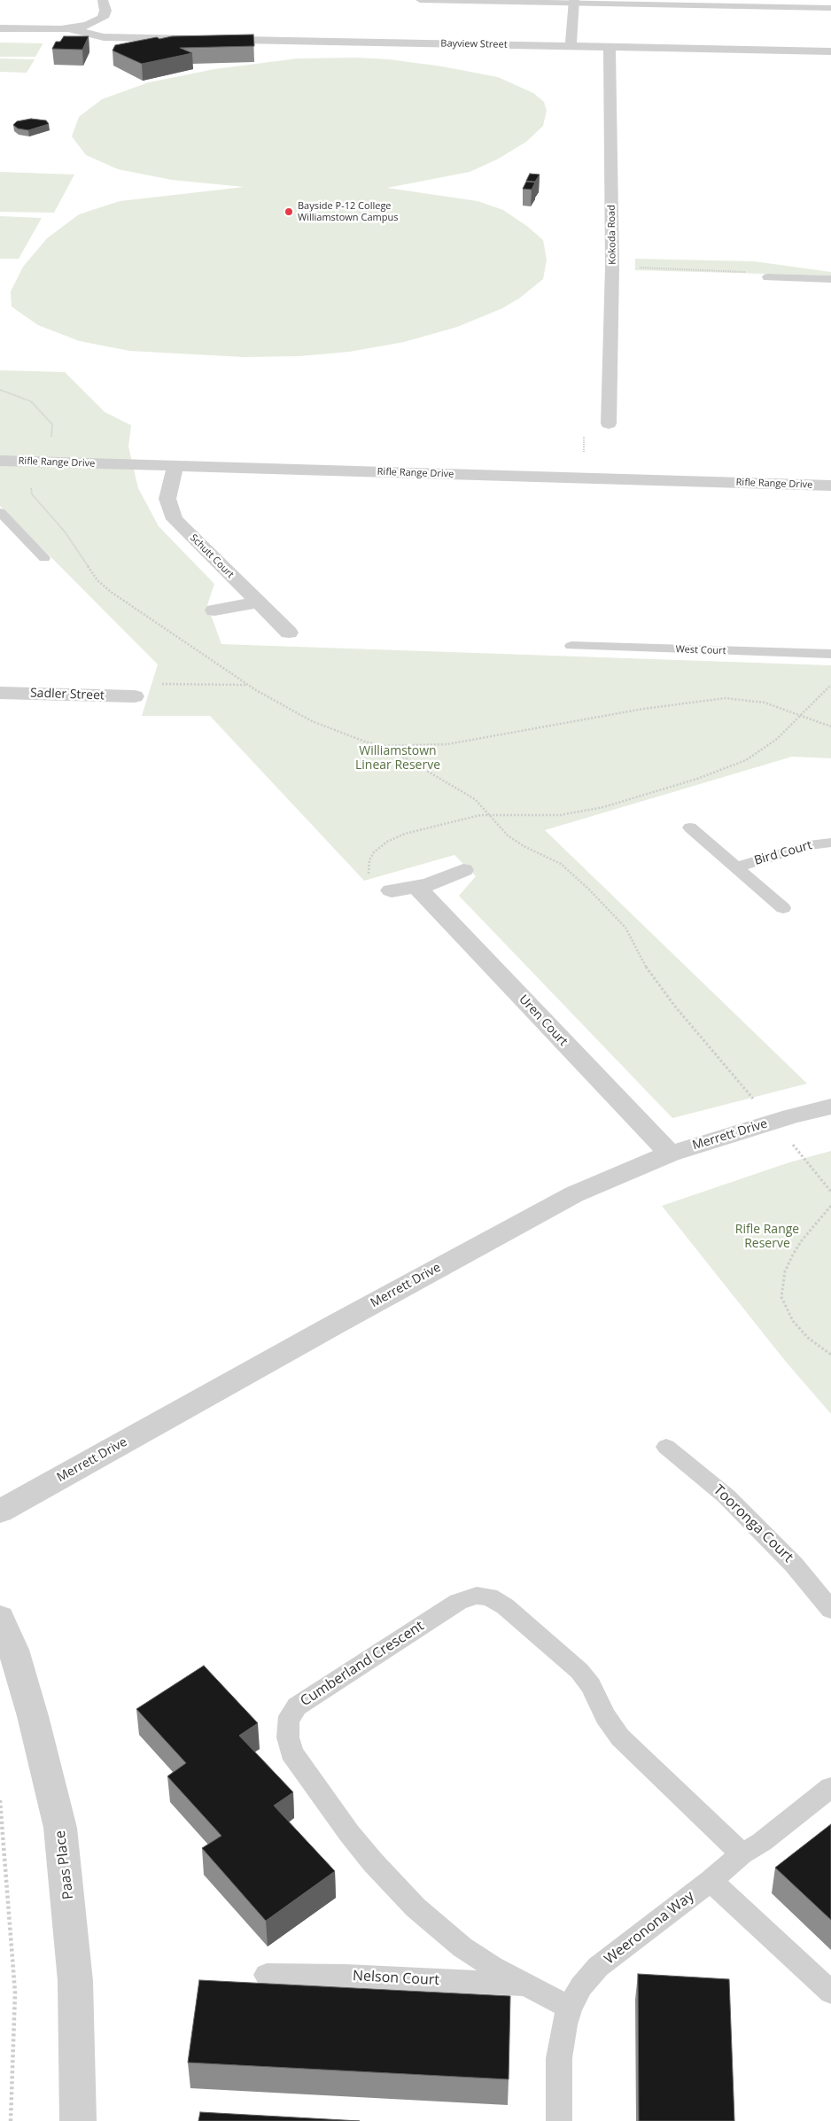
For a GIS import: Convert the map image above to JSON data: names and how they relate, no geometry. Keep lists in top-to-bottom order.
{
  "streets": {
    "street": [
      "Bayview Street",
      "Kokoda Road",
      "Rifle Range Drive",
      "Schutt Court",
      "Sadler Street",
      "Uren Court",
      "Merrett Drive",
      "Paas Place"
    ],
    "lane": [
      "West Court",
      "Bird Court",
      "Tooronga Court",
      "Cumberland Crescent",
      "Weeronona Way",
      "Nelson Court"
    ]
  },
  "crossings": [
    ["Bayview Street", "Kokoda Road"],
    ["Rifle Range Drive", "Schutt Court"],
    ["Uren Court", "Merrett Drive"],
    ["Cumberland Crescent", "Weeronona Way"],
    ["Cumberland Crescent", "Nelson Court"]
  ],
  "parks": ["Williamstown Linear Reserve", "Rifle Range Reserve"],
  "places": ["Bayside P-12 College Williamstown Campus"]
}
